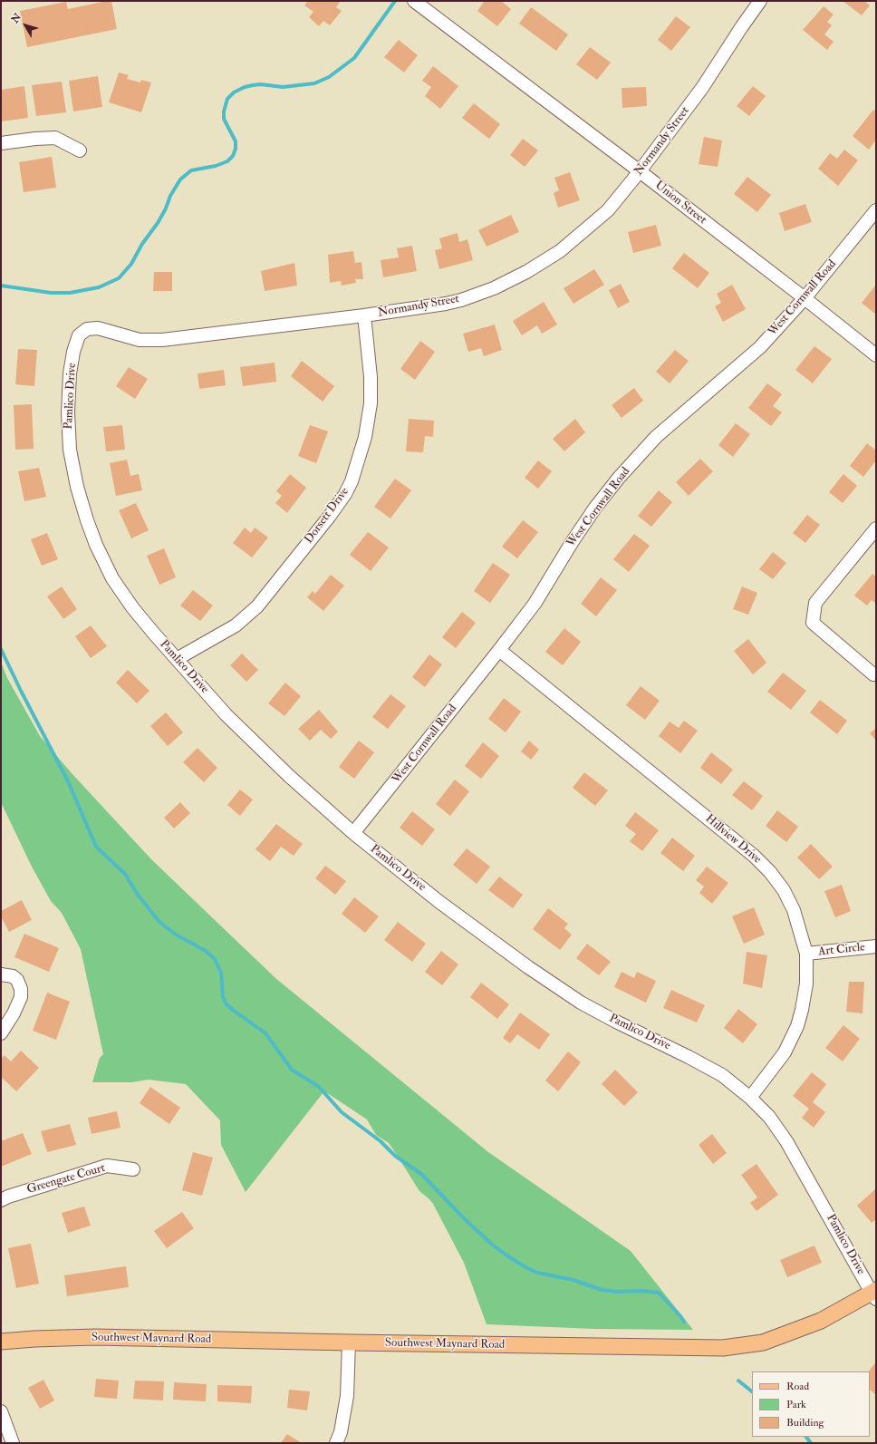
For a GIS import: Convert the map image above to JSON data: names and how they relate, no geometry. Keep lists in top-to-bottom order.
{
  "streets": {
    "main road": ["Southwest Maynard Road"],
    "street": [
      "Normandy Street",
      "Union Street",
      "West Cornwall Road",
      "Pamlico Drive",
      "Dorsett Drive",
      "Hillview Drive",
      "Art Circle",
      "Greengate Court"
    ]
  },
  "crossings": [
    ["Normandy Street", "Union Street"],
    ["Normandy Street", "Pamlico Drive"],
    ["Normandy Street", "Dorsett Drive"],
    ["Union Street", "West Cornwall Road"],
    ["West Cornwall Road", "Pamlico Drive"],
    ["West Cornwall Road", "Hillview Drive"],
    ["Pamlico Drive", "Dorsett Drive"],
    ["Pamlico Drive", "Hillview Drive"],
    ["Pamlico Drive", "Southwest Maynard Road"],
    ["Hillview Drive", "Art Circle"]
  ],
  "legend": ["Road", "Park", "Building"],
  "north": "top left"
}
